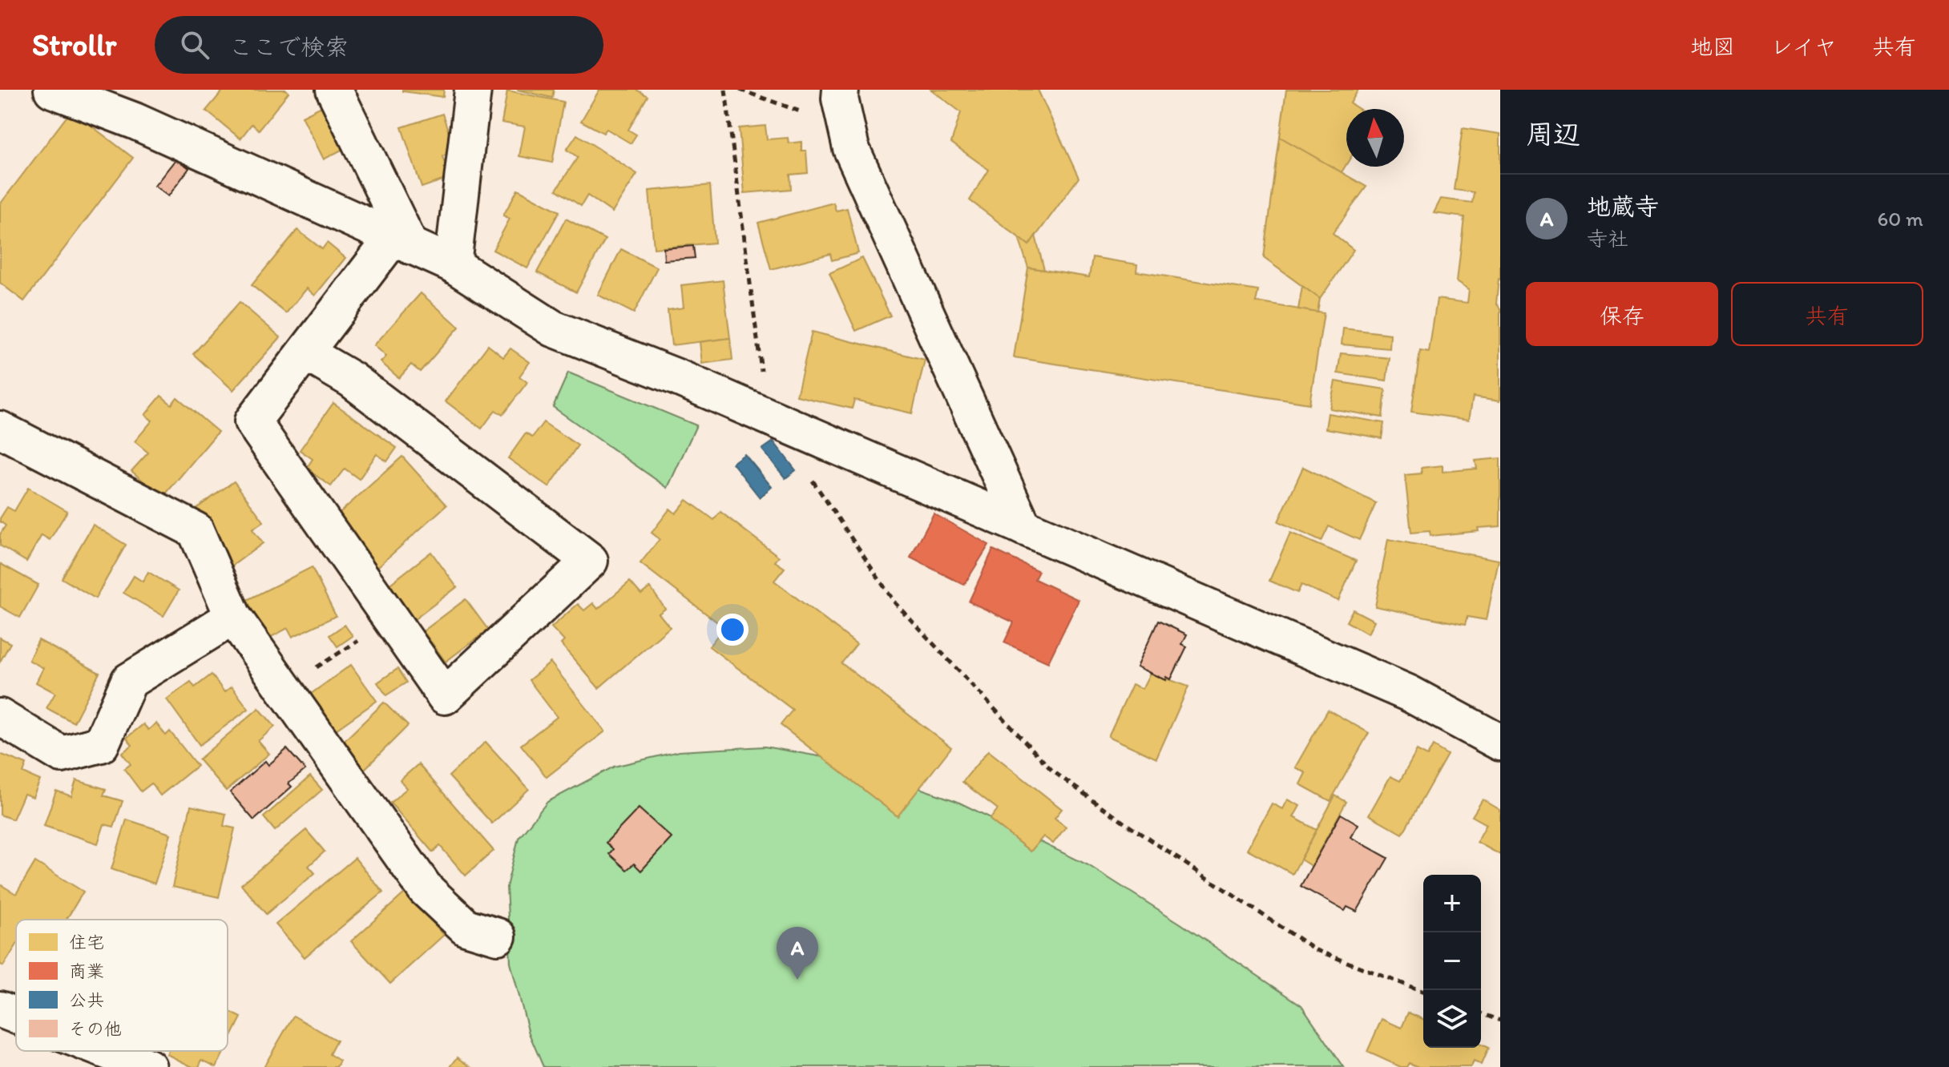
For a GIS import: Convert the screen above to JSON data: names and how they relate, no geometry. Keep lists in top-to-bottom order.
{
  "legend": [
    "住宅",
    "商業",
    "公共",
    "その他"
  ],
  "north": "top",
  "page": {
    "header": "Strollr",
    "search": "ここで検索",
    "nav": ["地図", "レイヤ", "共有"],
    "heading": "周辺",
    "list": [
      {
        "mark": "A",
        "name": "地蔵寺",
        "note": "寺社",
        "value": "60 m"
      }
    ],
    "buttons": ["保存", "共有"],
    "map_buttons": ["+", "−"],
    "pins": "A"
  }
}
